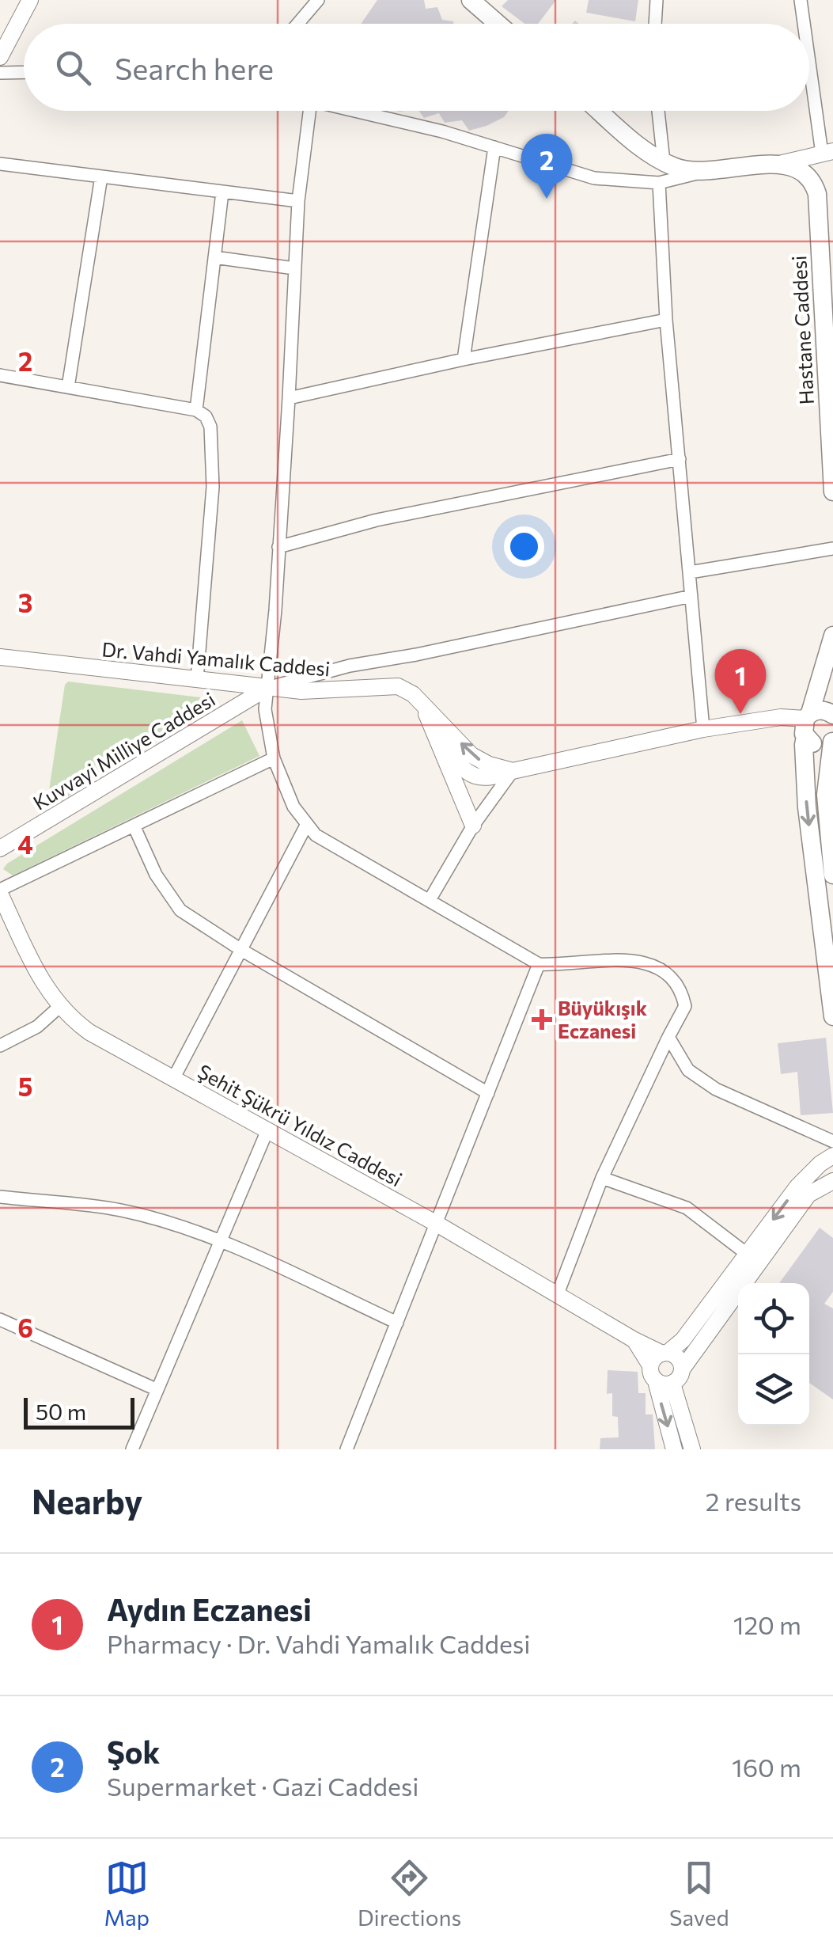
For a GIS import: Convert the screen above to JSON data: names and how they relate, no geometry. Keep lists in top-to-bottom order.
{
  "streets": {
    "main road": ["Hastane Caddesi"],
    "street": ["Dr. Vahdi Yamalık Caddesi", "Kuvvayi Milliye Caddesi", "Şehit Şükrü Yıldız Caddesi"]
  },
  "crossings": [
    ["Dr. Vahdi Yamalık Caddesi", "Kuvvayi Milliye Caddesi"]
  ],
  "places": {
    "health": ["Büyükışık Eczanesi"]
  },
  "scale_bar": "50 m",
  "page": {
    "search": "Search here",
    "pins": ["2", "1"],
    "scale": "50 m",
    "heading": ["Nearby", "2 results"],
    "list": [
      {
        "mark": "1",
        "name": "Aydın Eczanesi",
        "note": "Pharmacy · Dr. Vahdi Yamalık Caddesi",
        "value": "120 m"
      },
      {
        "mark": "2",
        "name": "Şok",
        "note": "Supermarket · Gazi Caddesi",
        "value": "160 m"
      }
    ],
    "nav": ["Map", "Directions", "Saved"]
  },
  "grid": {
    "rows": [
      "2",
      "3",
      "4",
      "5",
      "6"
    ]
  }
}
